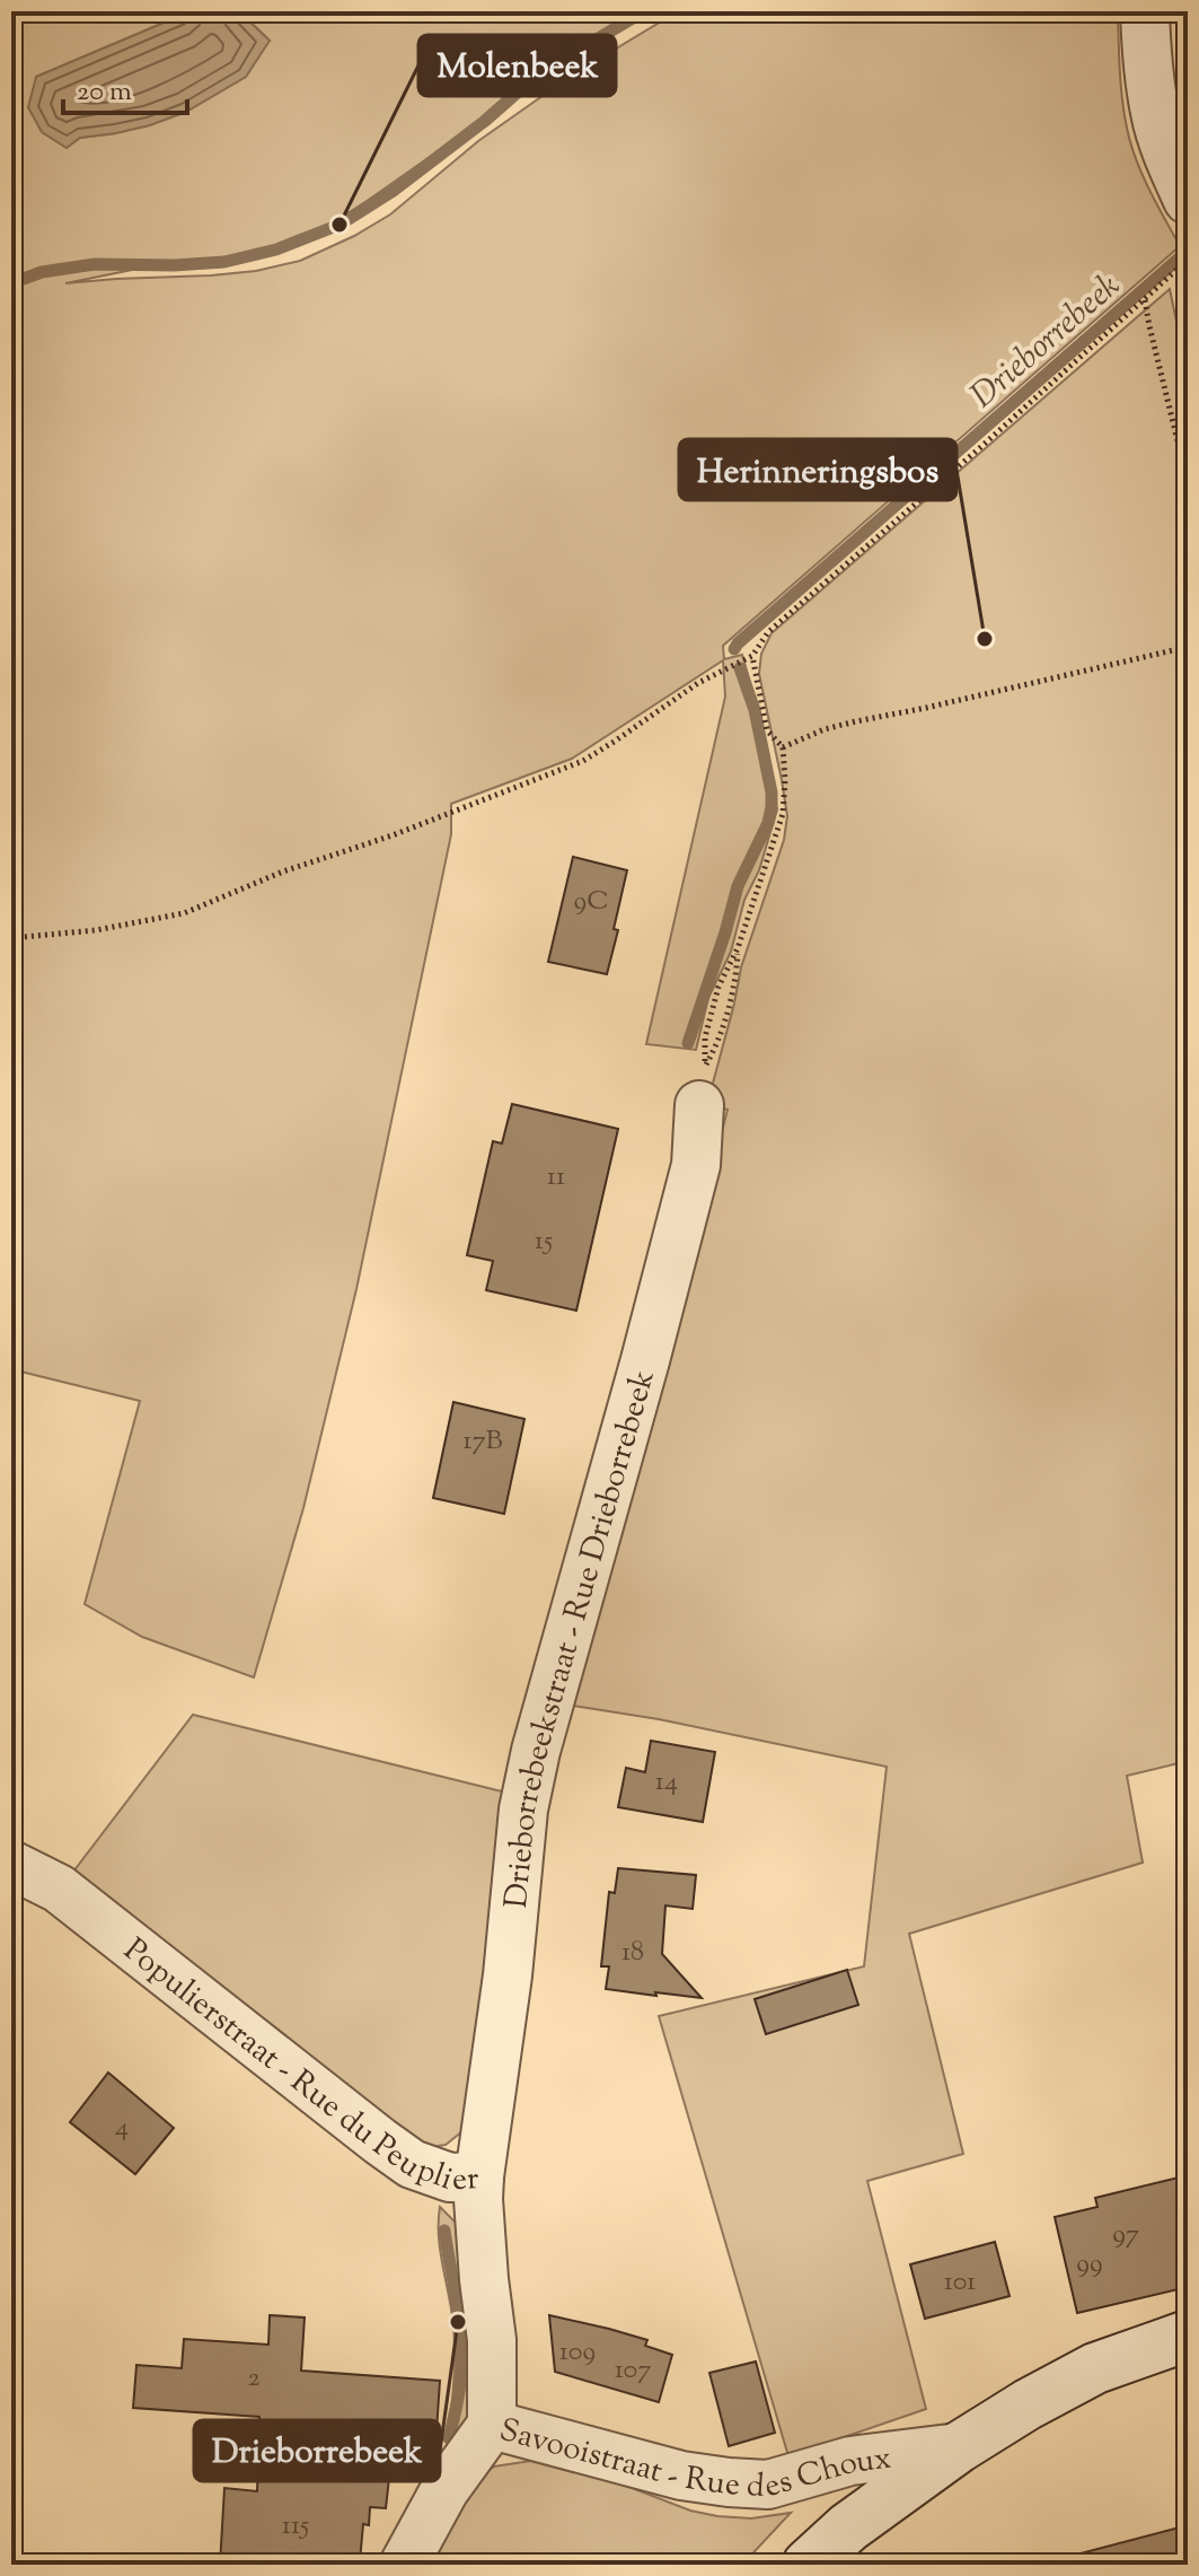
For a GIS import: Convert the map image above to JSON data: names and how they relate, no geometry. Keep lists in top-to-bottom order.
{
  "streets": {
    "main road": ["Savooistraat - Rue des Choux"],
    "street": ["Drieborrebeekstraat - Rue Drieborrebeek", "Populierstraat - Rue du Peuplier"]
  },
  "crossings": [
    ["Drieborrebeekstraat - Rue Drieborrebeek", "Populierstraat - Rue du Peuplier"],
    ["Populierstraat - Rue du Peuplier", "Savooistraat - Rue des Choux"]
  ],
  "water": ["Drieborrebeek"],
  "places": ["Molenbeek", "Herinneringsbos", "Drieborrebeek"],
  "house_numbers": [
    "9C",
    "11",
    "15",
    "17B",
    "14",
    "18",
    "4",
    "97",
    "99",
    "101",
    "109",
    "107",
    "2",
    "115"
  ],
  "scale_bar": "20 m"
}
